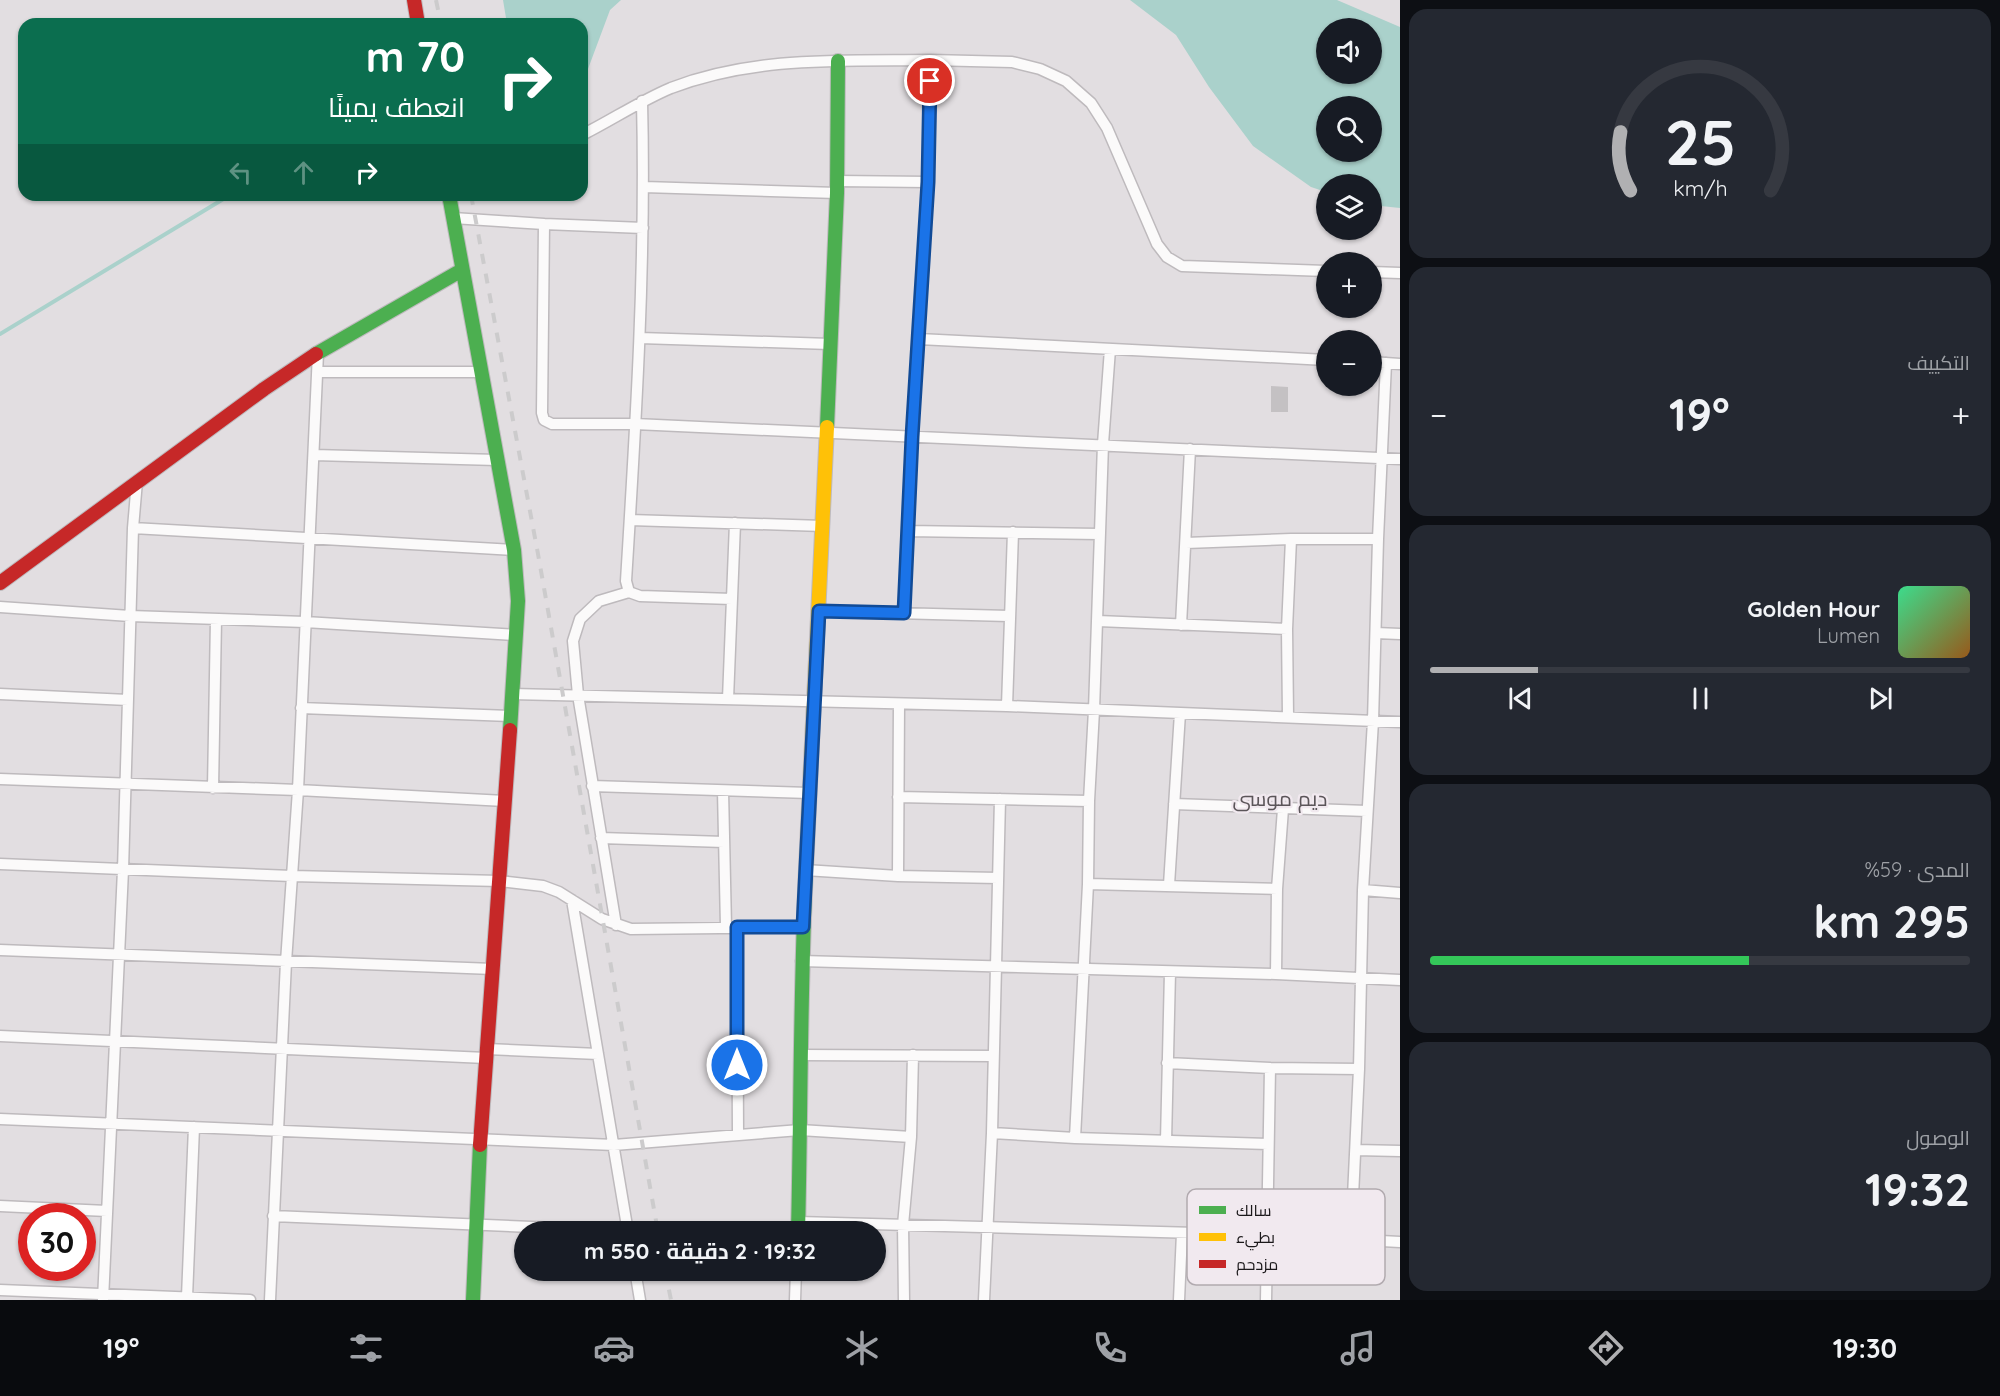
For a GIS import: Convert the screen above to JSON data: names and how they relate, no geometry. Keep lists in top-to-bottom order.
{
  "districts": ["ديم موسى"],
  "legend": ["سالك", "بطيء", "مزدحم"],
  "page": {
    "map_buttons": ["+", "−"],
    "turn": ["70 m", "انعطف يمينًا"],
    "tile": [
      "التكييف",
      ["المدى · 59%", "295 km"],
      ["الوصول", "19:32"]
    ],
    "heat": ["−", "19°", "+"],
    "song": ["Golden Hour", "Lumen"],
    "limit": "30",
    "trip": "19:32 · 2 دقيقة · 550 m",
    "tabs": ["19:30", "19°"],
    "gauge": ["25", "km/h"]
  }
}
